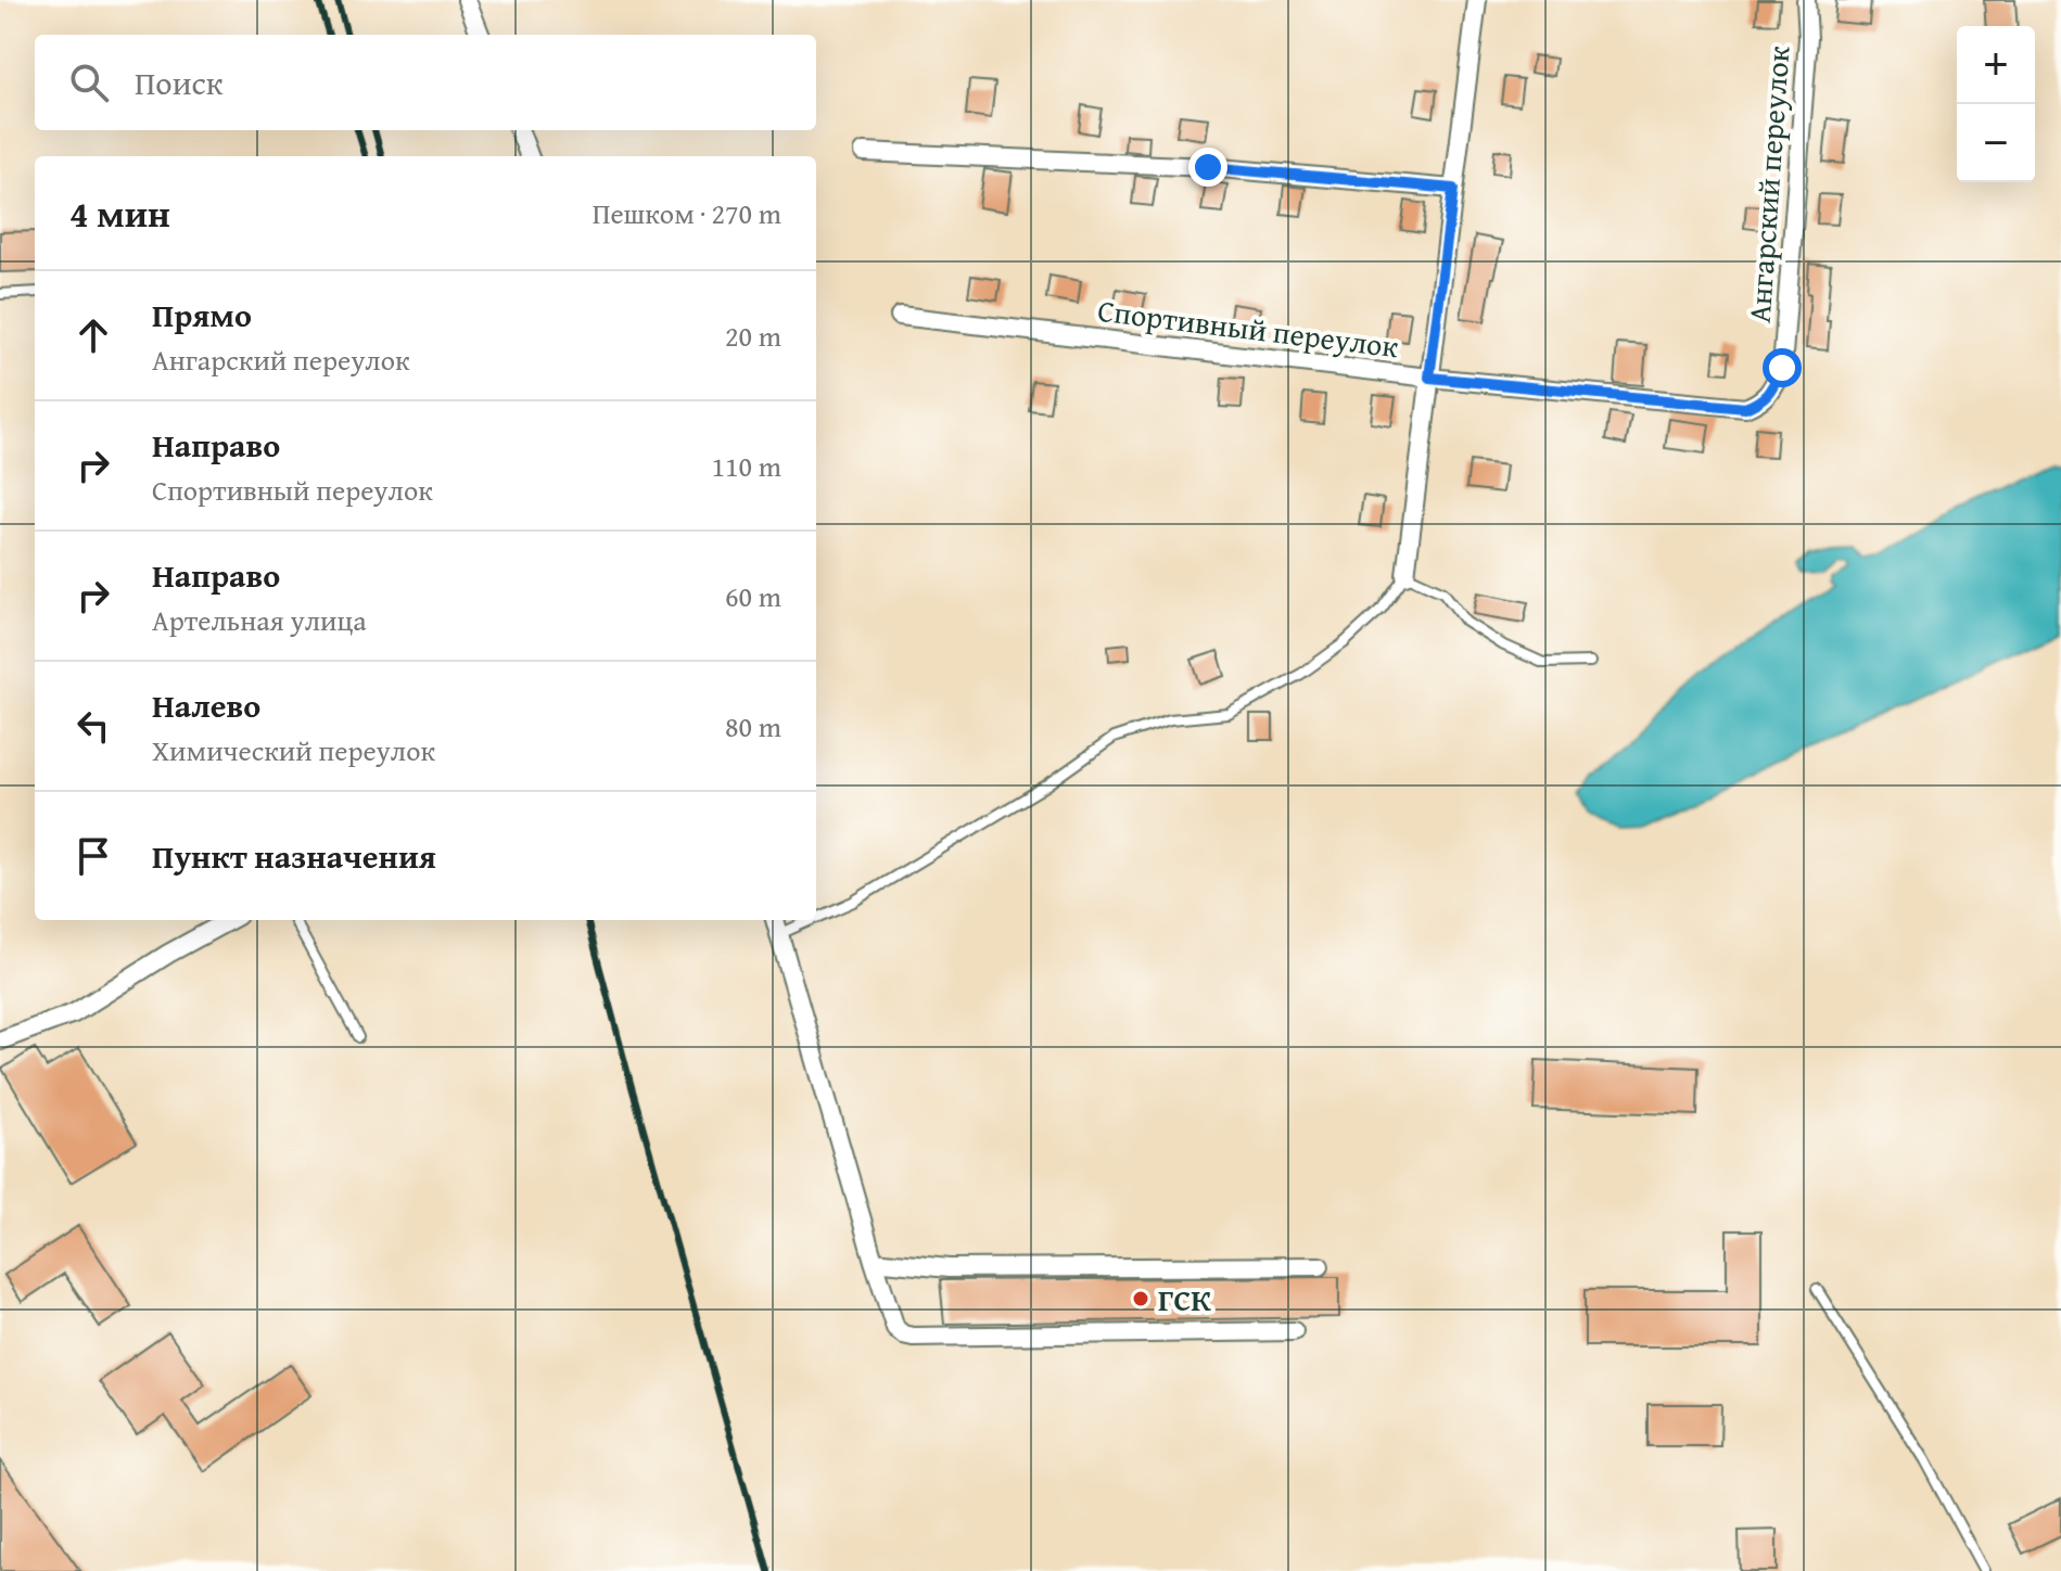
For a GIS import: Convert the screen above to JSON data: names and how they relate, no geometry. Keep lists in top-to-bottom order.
{
  "streets": {
    "street": ["Ангарский переулок", "Спортивный переулок"]
  },
  "crossings": [
    ["Ангарский переулок", "Спортивный переулок"]
  ],
  "places": ["ГСК"],
  "page": {
    "map_buttons": ["+", "−"],
    "search": "Поиск",
    "heading": ["4 мин", "Пешком · 270 m"],
    "list": [
      ["Прямо", "Ангарский переулок", "20 m"],
      ["Направо", "Спортивный переулок", "110 m"],
      ["Направо", "Артельная улица", "60 m"],
      ["Налево", "Химический переулок", "80 m"],
      "Пункт назначения"
    ]
  }
}
